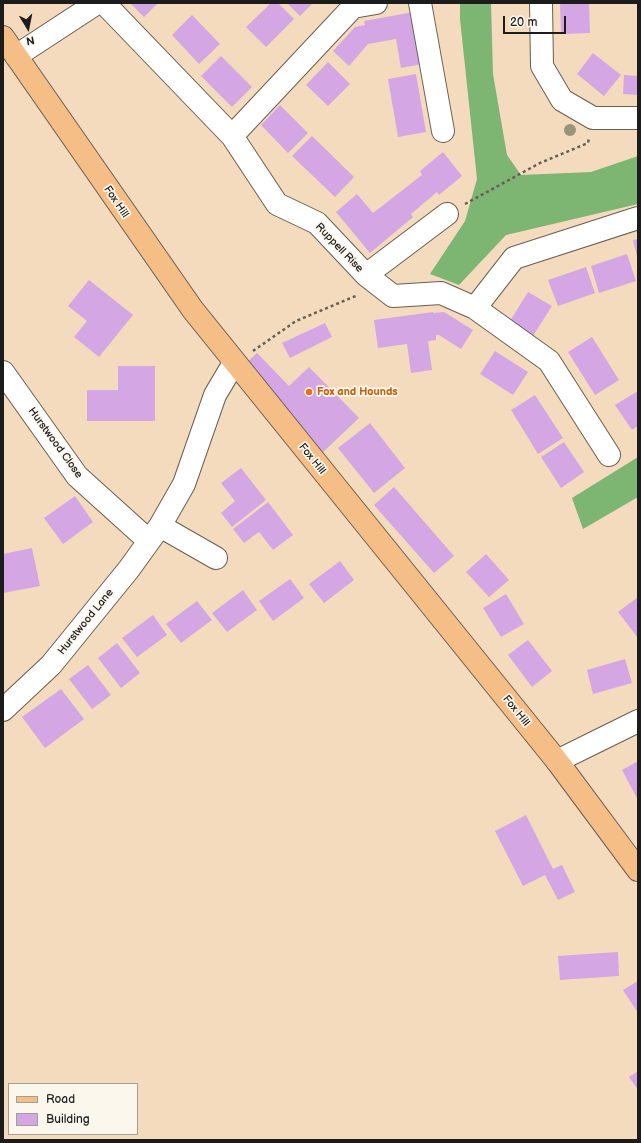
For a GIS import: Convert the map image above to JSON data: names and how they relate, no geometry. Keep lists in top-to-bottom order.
{
  "streets": {
    "main road": ["Fox Hill"],
    "street": ["Ruppell Rise", "Hurstwood Close", "Hurstwood Lane"]
  },
  "crossings": [
    ["Fox Hill", "Hurstwood Lane"],
    ["Hurstwood Close", "Hurstwood Lane"]
  ],
  "places": ["Fox and Hounds"],
  "legend": ["Road", "Building"],
  "scale_bar": "20 m",
  "north": "bottom"
}
